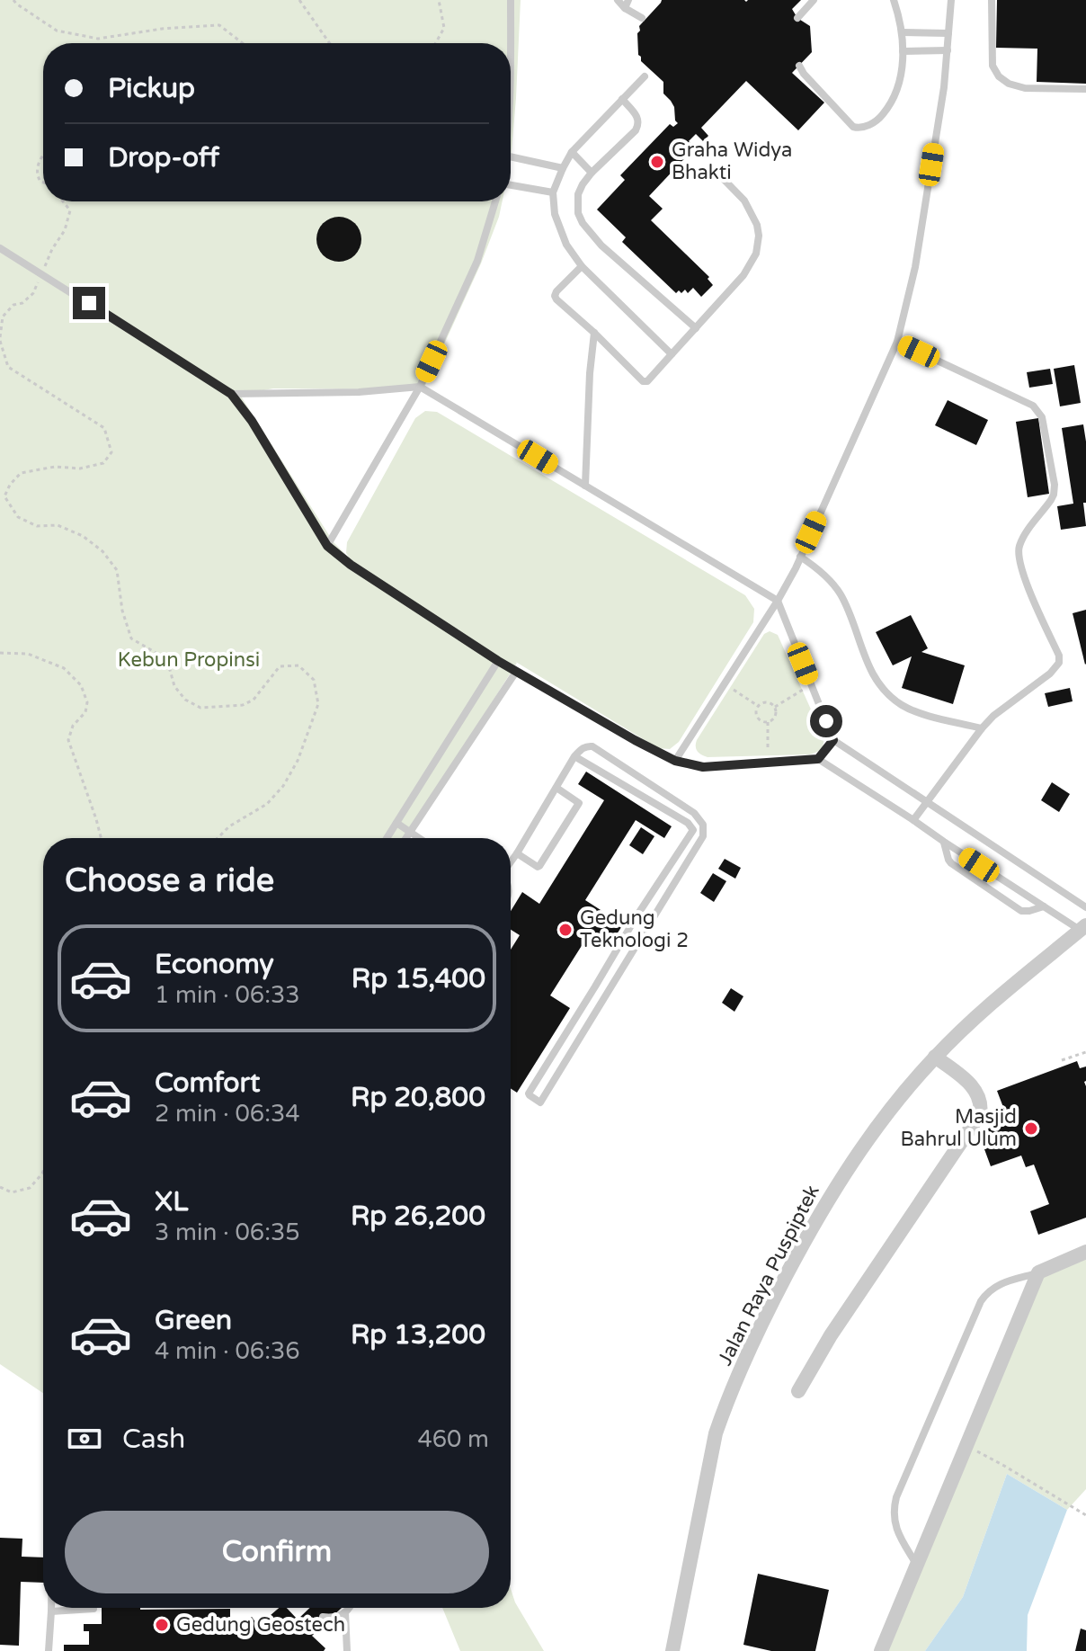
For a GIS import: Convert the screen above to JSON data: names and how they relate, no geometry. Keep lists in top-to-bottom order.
{
  "streets": {
    "street": ["Jalan Raya Puspiptek"]
  },
  "parks": ["Kebun Propinsi"],
  "places": [
    "Graha Widya Bhakti",
    "Gedung Teknologi 2",
    "Masjid Bahrul Ulum",
    "Gedung Geostech"
  ],
  "page": {
    "banner": ["Pickup", "Drop-off"],
    "heading": "Choose a ride",
    "list": [
      {
        "name": "Economy",
        "note": "1 min · 06:33",
        "value": "Rp 15,400"
      },
      {
        "name": "Comfort",
        "note": "2 min · 06:34",
        "value": "Rp 20,800"
      },
      {
        "name": "XL",
        "note": "3 min · 06:35",
        "value": "Rp 26,200"
      },
      {
        "name": "Green",
        "note": "4 min · 06:36",
        "value": "Rp 13,200"
      }
    ],
    "pay": ["Cash", "460 m"],
    "buttons": "Confirm"
  }
}
